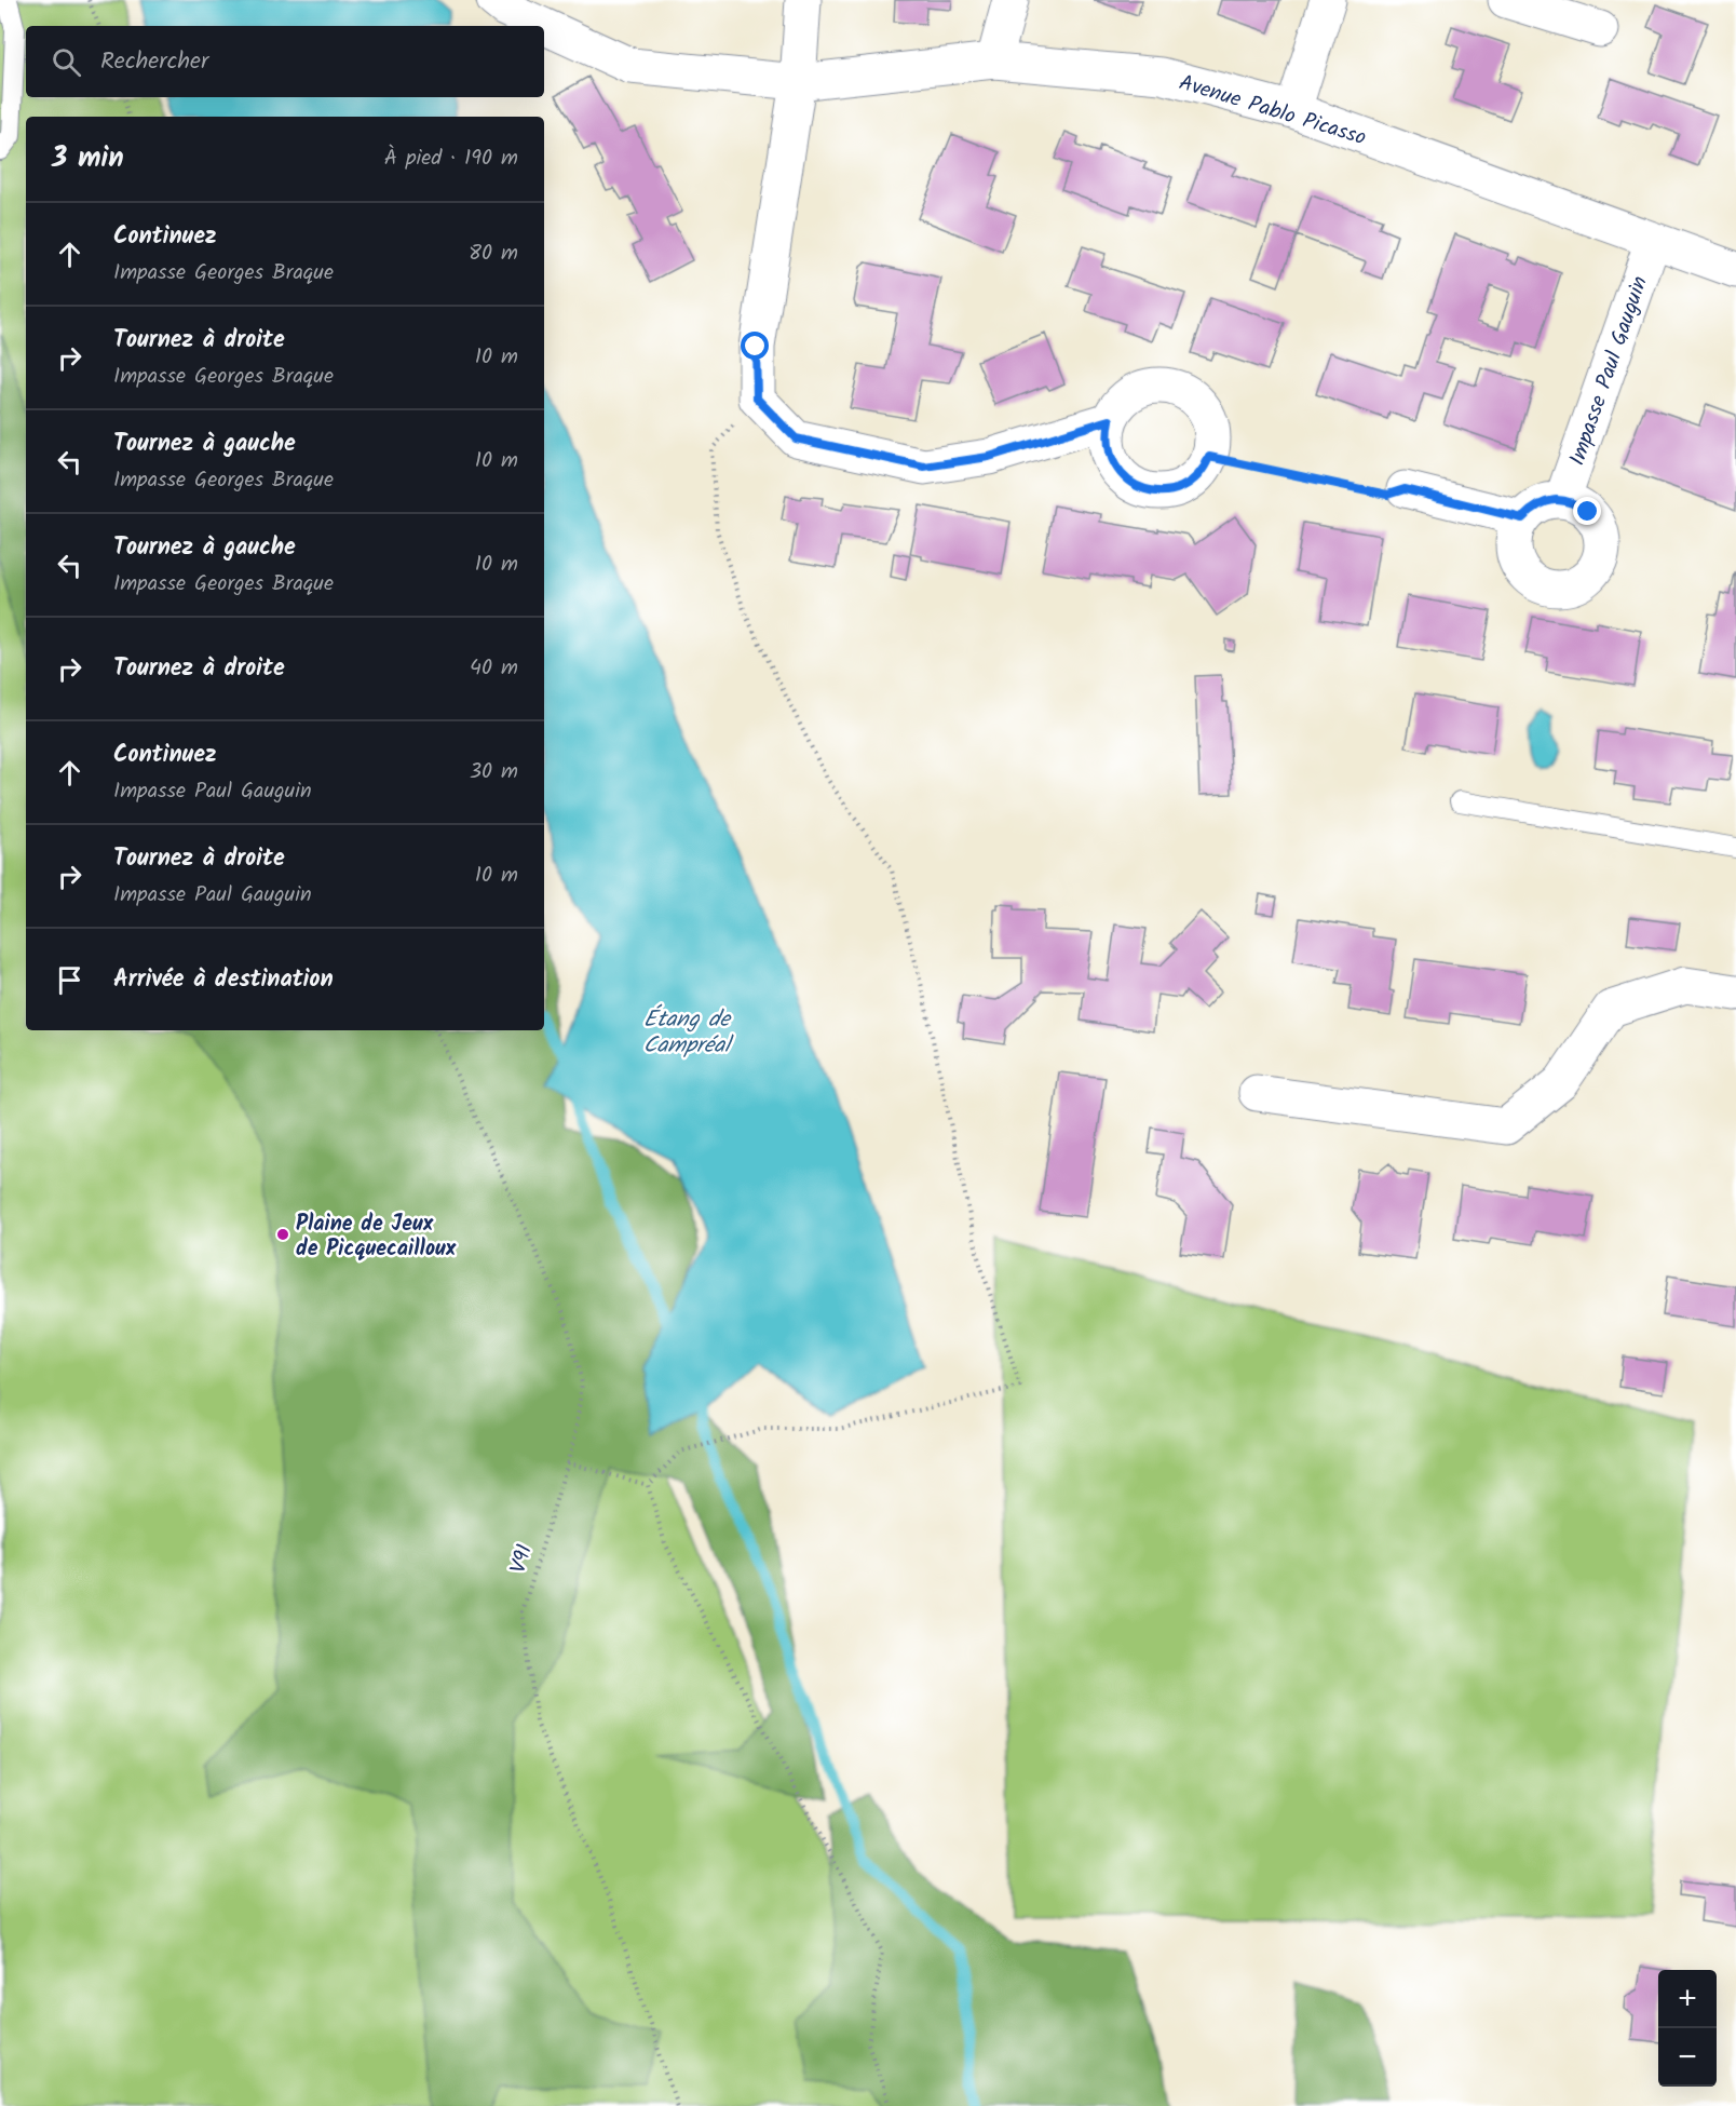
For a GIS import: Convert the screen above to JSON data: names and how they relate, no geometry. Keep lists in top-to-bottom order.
{
  "streets": {
    "street": ["Avenue Pablo Picasso", "Impasse Paul Gauguin"],
    "path": ["V91"]
  },
  "crossings": [
    ["Avenue Pablo Picasso", "Impasse Paul Gauguin"]
  ],
  "water": ["Étang de Campréal"],
  "places": ["Plaine de Jeux de Picquecailloux"],
  "page": {
    "search": "Rechercher",
    "heading": ["3 min", "À pied · 190 m"],
    "list": [
      ["Continuez", "Impasse Georges Braque", "80 m"],
      ["Tournez à droite", "Impasse Georges Braque", "10 m"],
      ["Tournez à gauche", "Impasse Georges Braque", "10 m"],
      ["Tournez à gauche", "Impasse Georges Braque", "10 m"],
      ["Tournez à droite", "40 m"],
      ["Continuez", "Impasse Paul Gauguin", "30 m"],
      ["Tournez à droite", "Impasse Paul Gauguin", "10 m"],
      "Arrivée à destination"
    ],
    "map_buttons": ["+", "−"]
  }
}
